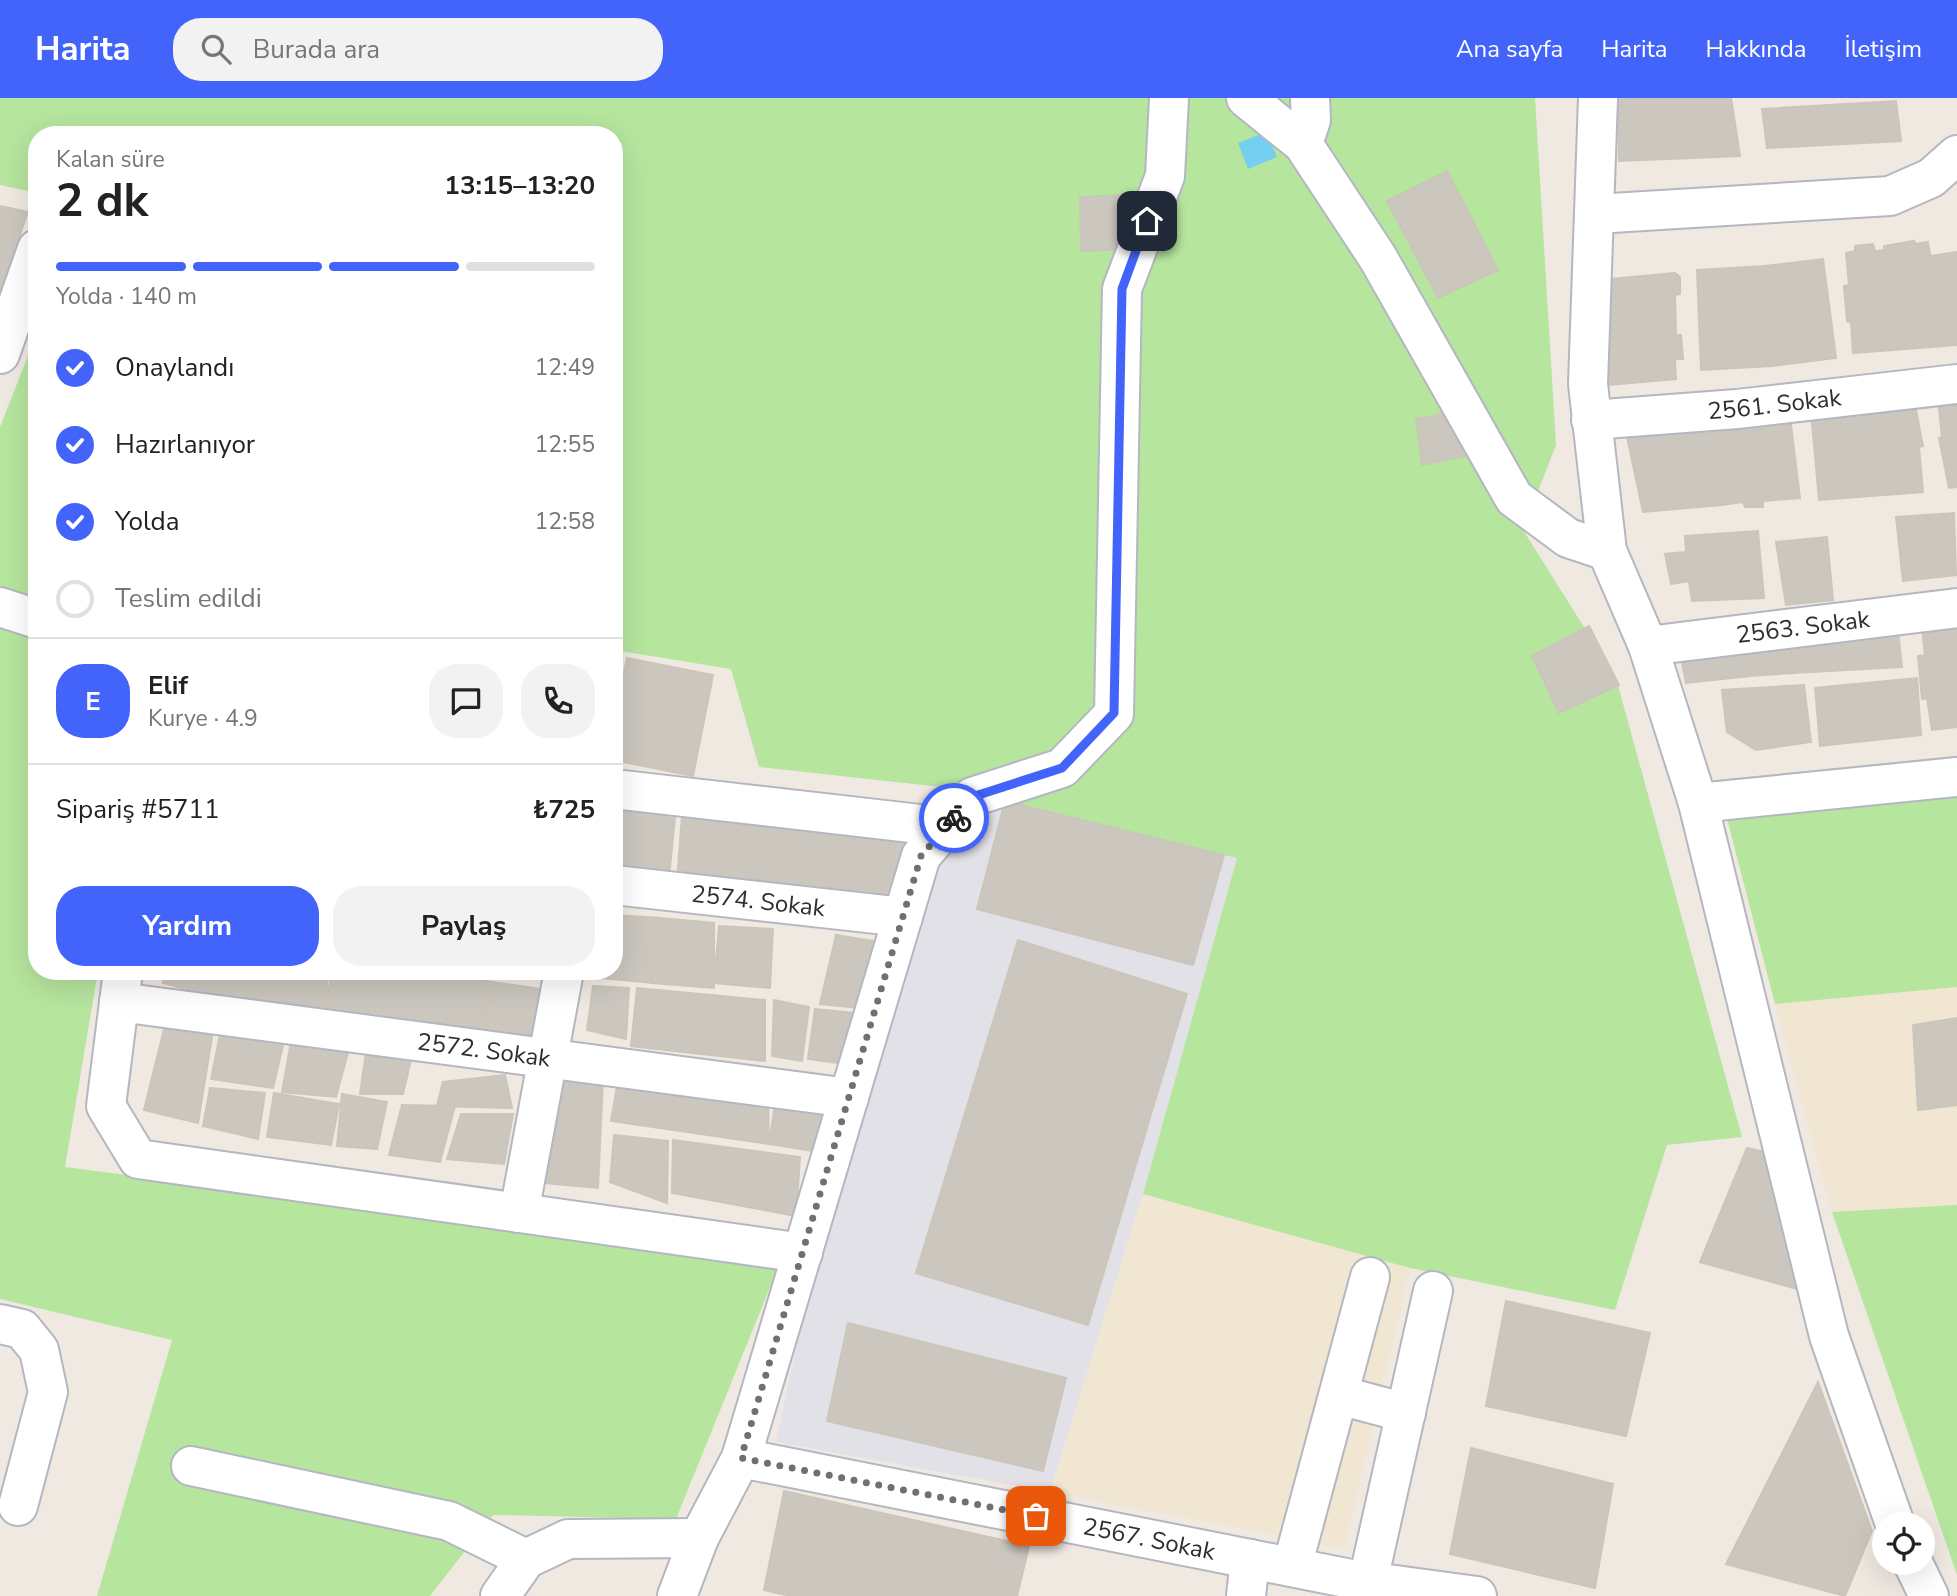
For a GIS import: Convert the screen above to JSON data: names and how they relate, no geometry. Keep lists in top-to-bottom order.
{
  "streets": {
    "street": [
      "2561. Sokak",
      "2563. Sokak",
      "2574. Sokak",
      "2572. Sokak",
      "2567. Sokak"
    ]
  },
  "page": {
    "header": "Harita",
    "search": "Burada ara",
    "nav": [
      "Ana sayfa",
      "Harita",
      "Hakkında",
      "İletişim"
    ],
    "heading": ["2 dk", "Kalan süre", "13:15–13:20"],
    "panel": [
      "Elif",
      "Kurye · 4.9",
      "Sipariş #5711",
      "₺725"
    ],
    "bar": "Yolda · 140 m",
    "list": [
      ["Onaylandı", "12:49"],
      ["Hazırlanıyor", "12:55"],
      ["Yolda", "12:58"],
      "Teslim edildi"
    ],
    "round": "E",
    "buttons": ["Yardım", "Paylaş"]
  }
}
